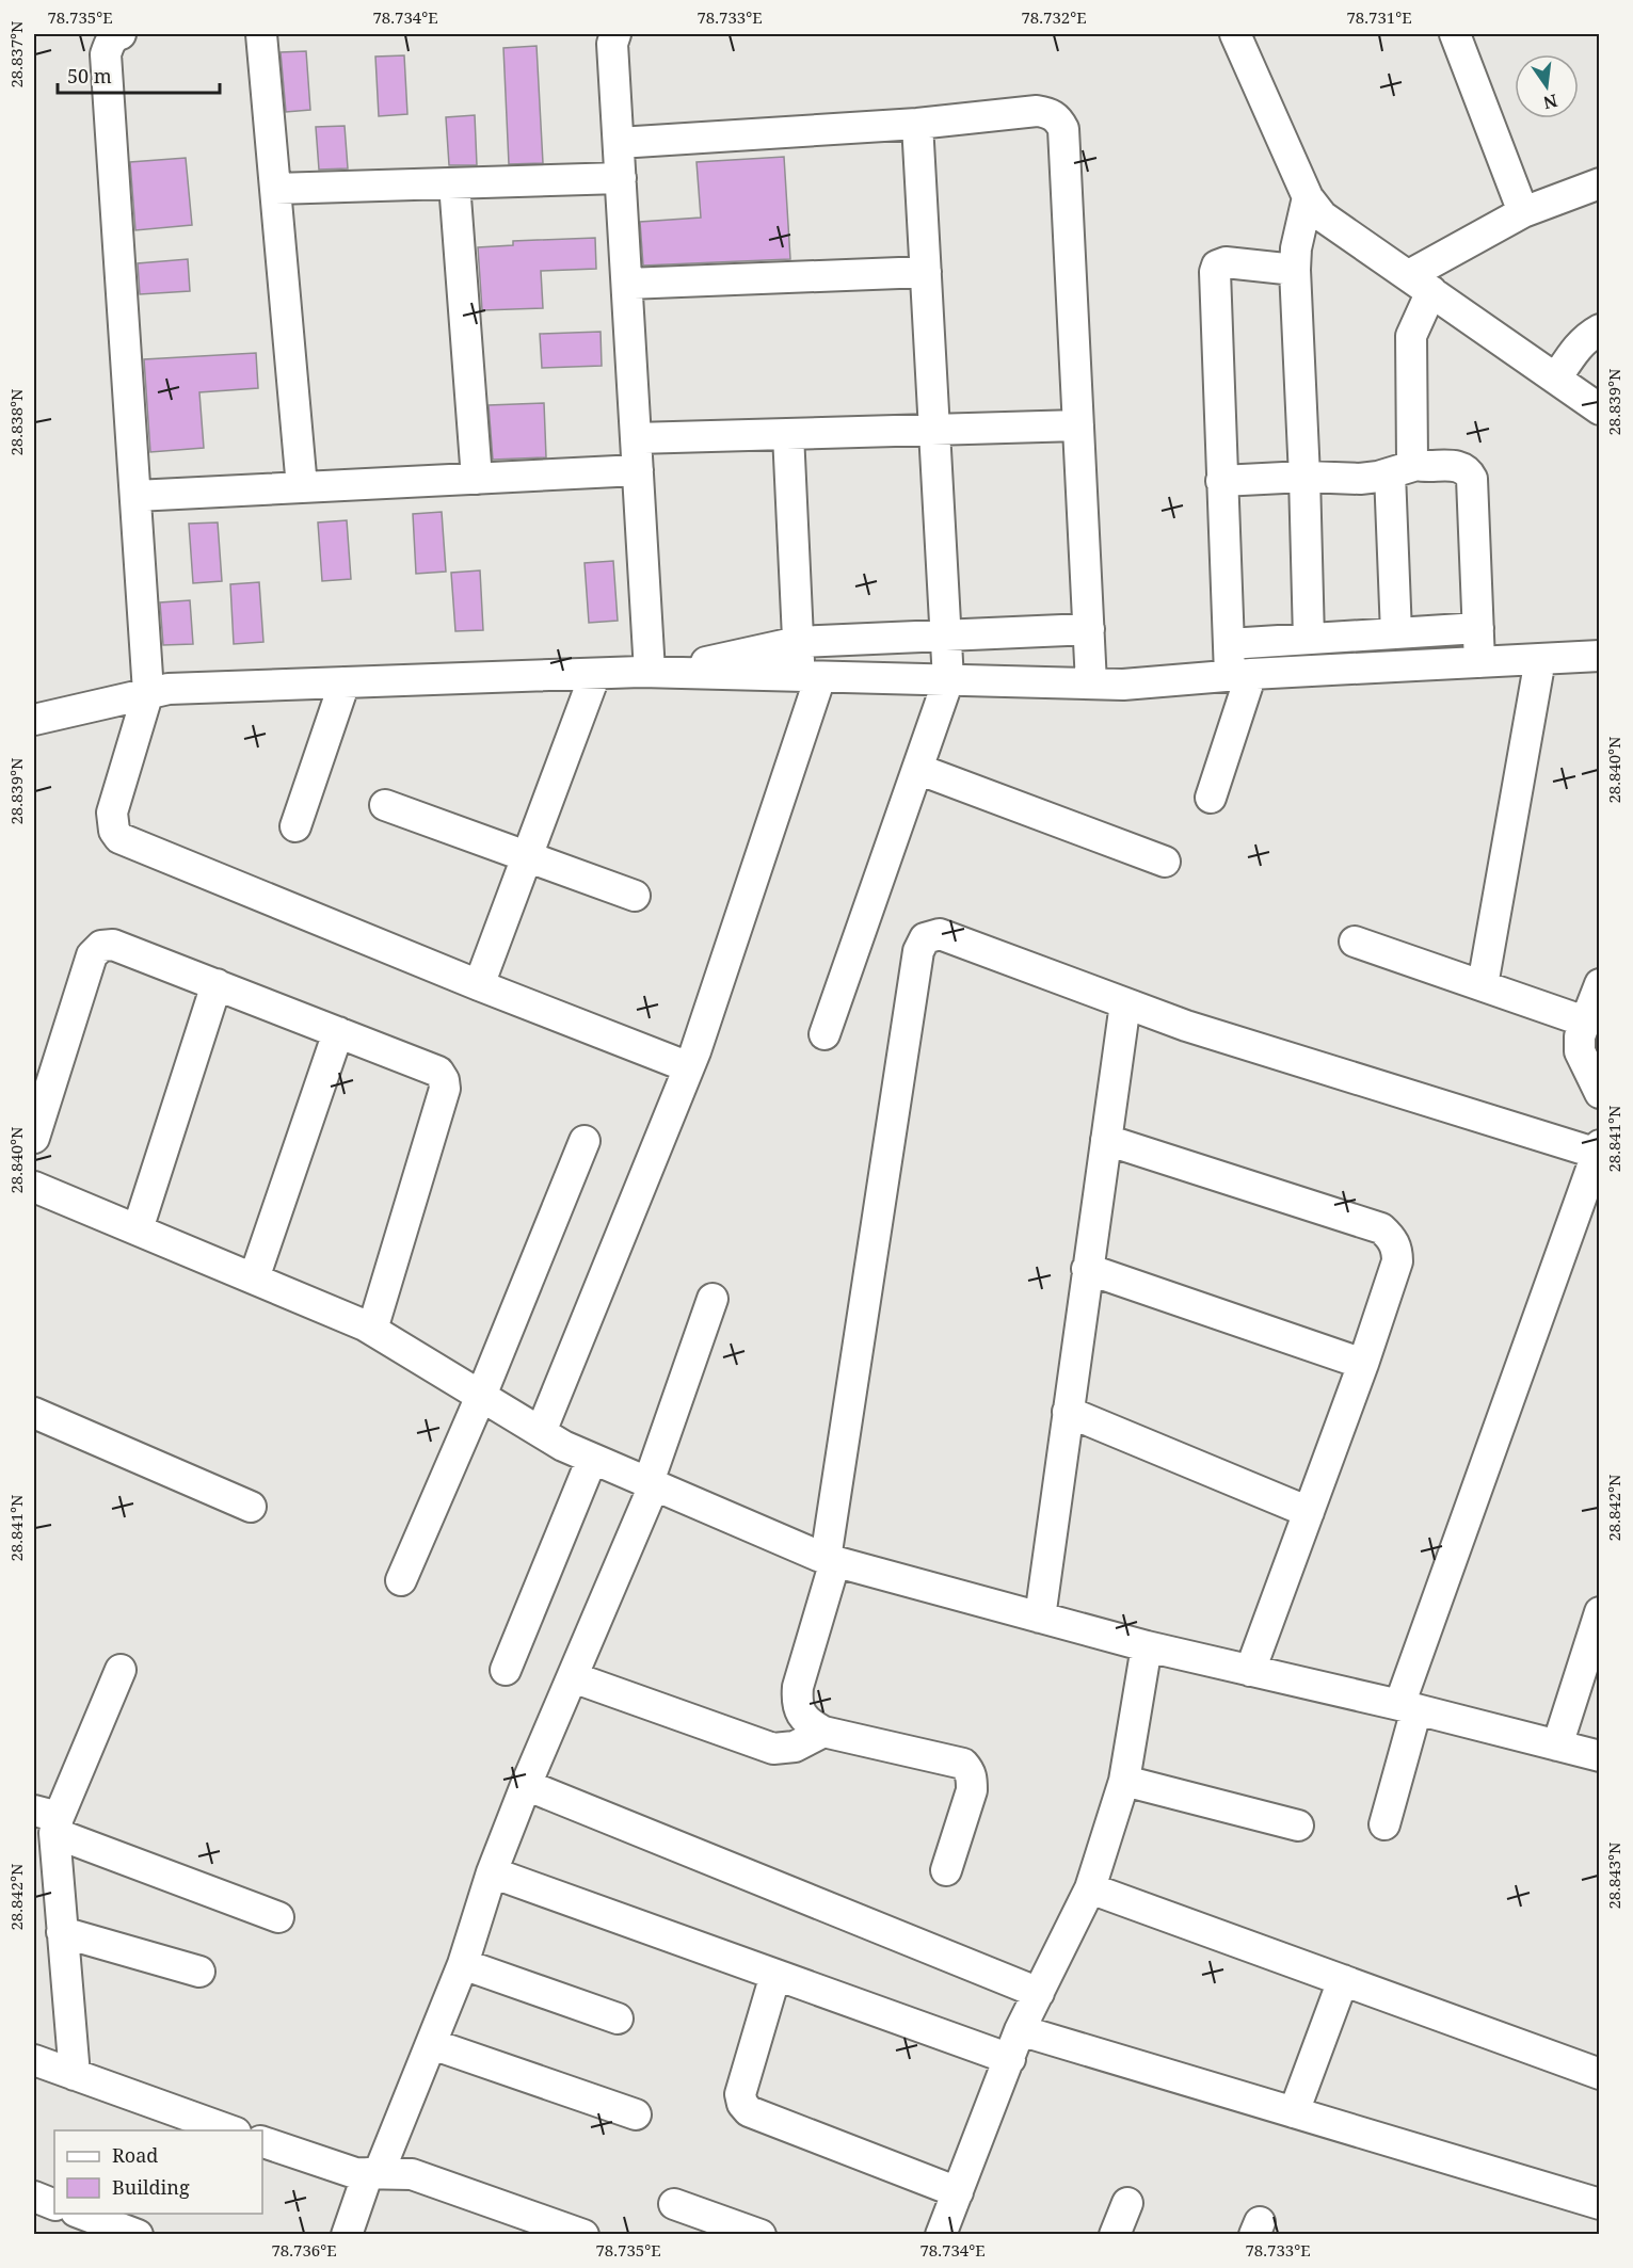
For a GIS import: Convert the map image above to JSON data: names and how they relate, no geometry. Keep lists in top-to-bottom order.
{
  "legend": ["Road", "Building"],
  "scale_bar": "50 m",
  "north": "bottom",
  "coordinates": [
    "78.735°E",
    "78.734°E",
    "78.733°E",
    "78.732°E",
    "78.731°E",
    "28.837°N",
    "28.839°N",
    "28.838°N",
    "28.840°N",
    "28.841°N",
    "28.842°N",
    "28.843°N",
    "78.736°E"
  ]
}
